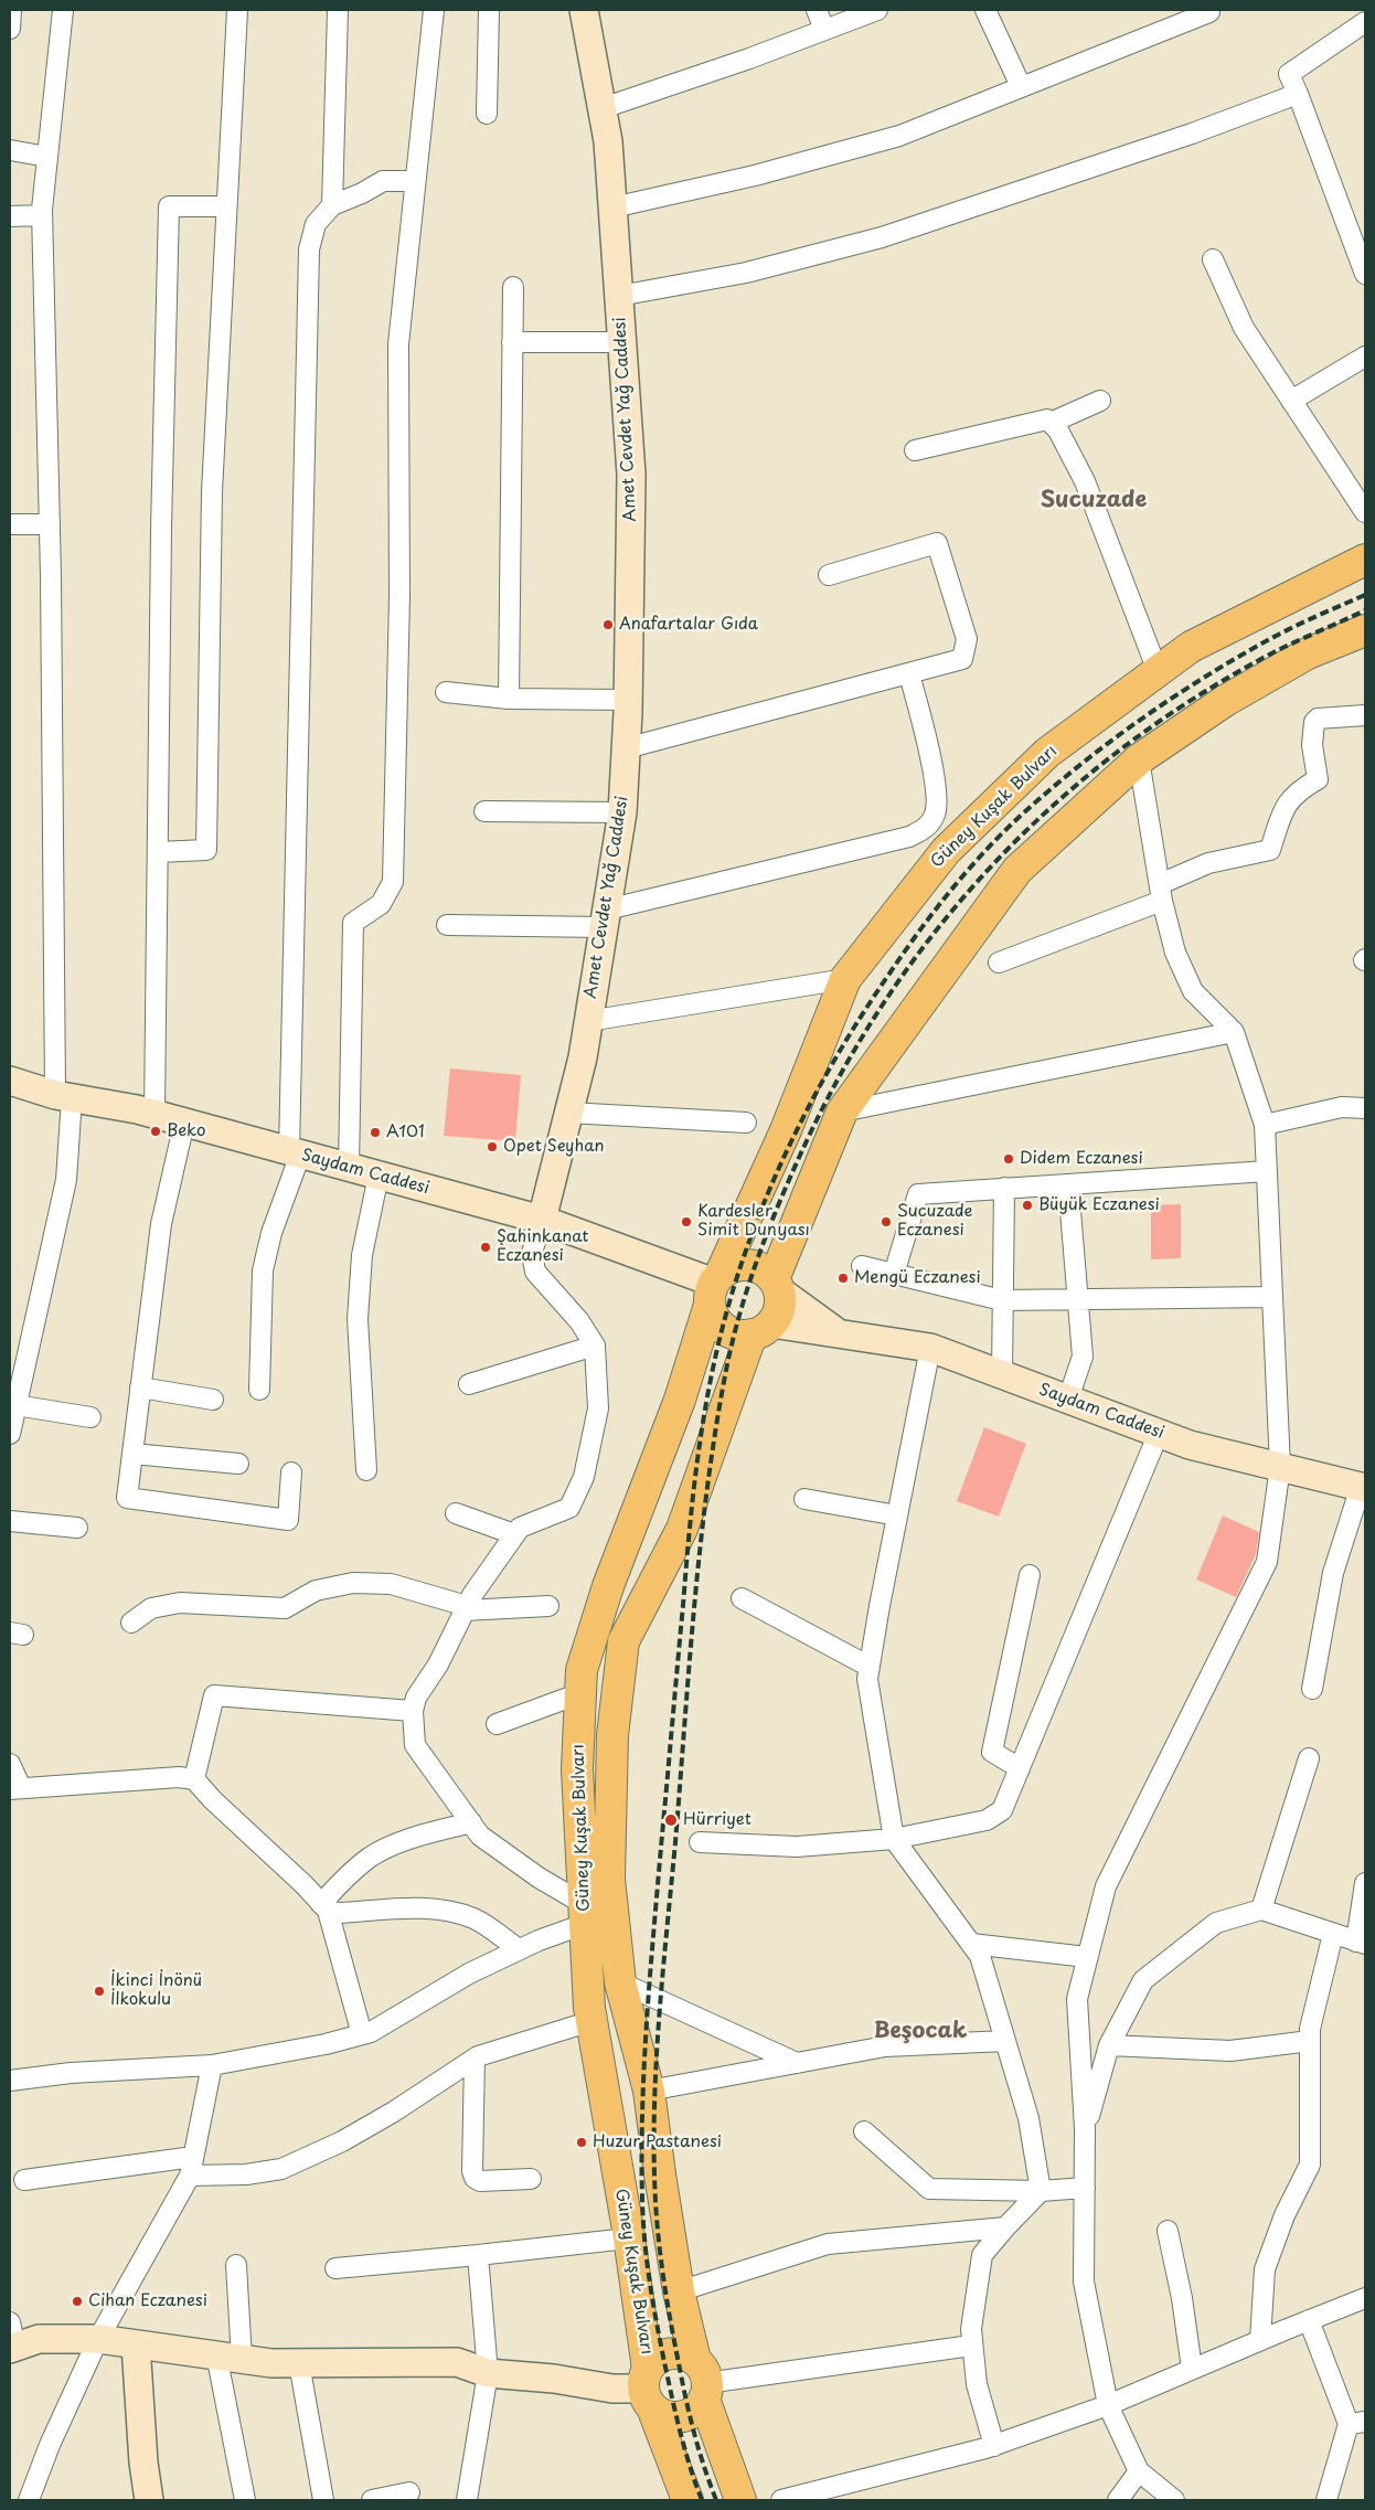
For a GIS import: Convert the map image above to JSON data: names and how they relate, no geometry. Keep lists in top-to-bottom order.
{
  "streets": {
    "main road": ["Amet Cevdet Yağ Caddesi", "Güney Kuşak Bulvarı", "Saydam Caddesi"]
  },
  "crossings": [
    ["Amet Cevdet Yağ Caddesi", "Saydam Caddesi"],
    ["Güney Kuşak Bulvarı", "Saydam Caddesi"]
  ],
  "districts": ["Sucuzade", "Beşocak"],
  "places": [
    "Anafartalar Gıda",
    "Beko",
    "A101",
    "Opet Seyhan",
    "Didem Eczanesi",
    "Büyük Eczanesi",
    "Kardesler Simit Dunyası",
    "Sucuzade Eczanesi",
    "Şahinkanat Eczanesi",
    "Mengü Eczanesi",
    "Hürriyet",
    "İkinci İnönü İlkokulu",
    "Huzur Pastanesi",
    "Cihan Eczanesi"
  ]
}
